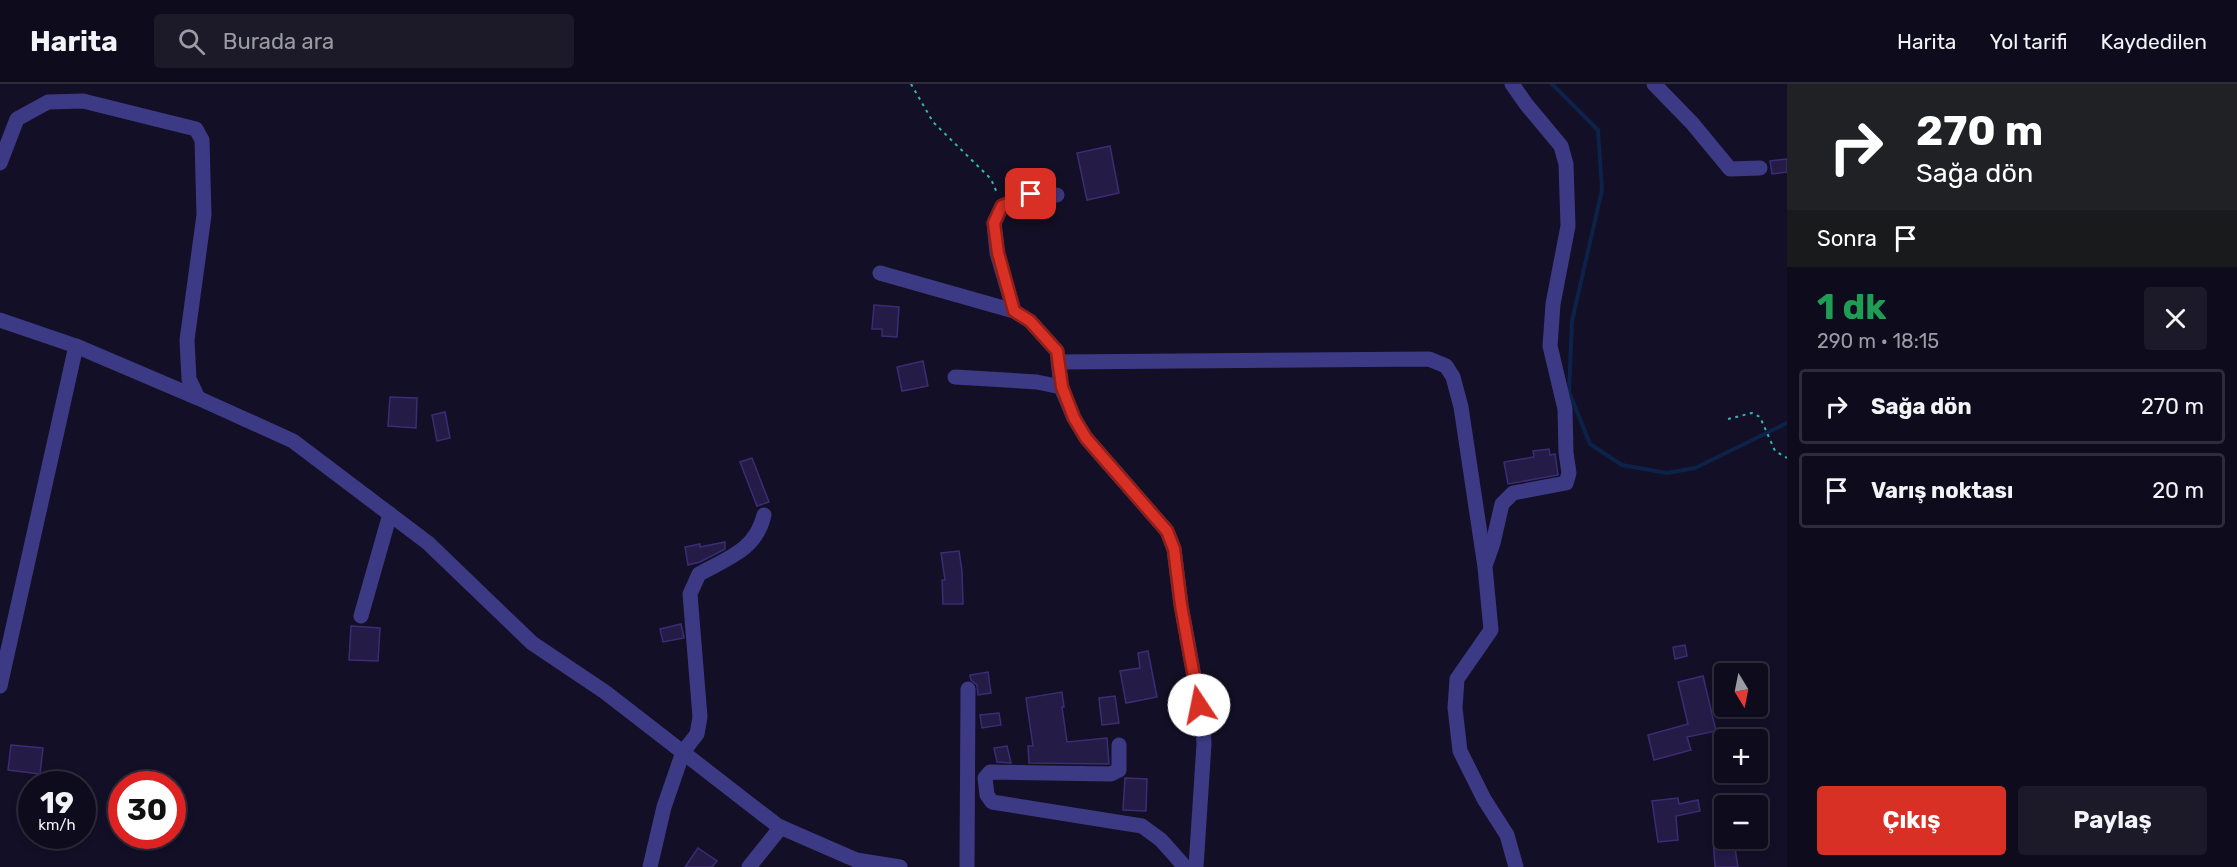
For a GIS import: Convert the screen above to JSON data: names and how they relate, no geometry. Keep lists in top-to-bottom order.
{
  "north": "bottom",
  "page": {
    "header": "Harita",
    "search": "Burada ara",
    "nav": ["Harita", "Yol tarifi", "Kaydedilen"],
    "turn": ["270 m", "Sağa dön"],
    "then": "Sonra",
    "heading": ["1 dk", "290 m · 18:15"],
    "list": [
      {
        "name": "Sağa dön",
        "value": "270 m"
      },
      {
        "name": "Varış noktası",
        "value": "20 m"
      }
    ],
    "map_buttons": ["+", "−"],
    "speed": "19 km/h",
    "limit": "30",
    "buttons": ["Çıkış", "Paylaş"]
  }
}
